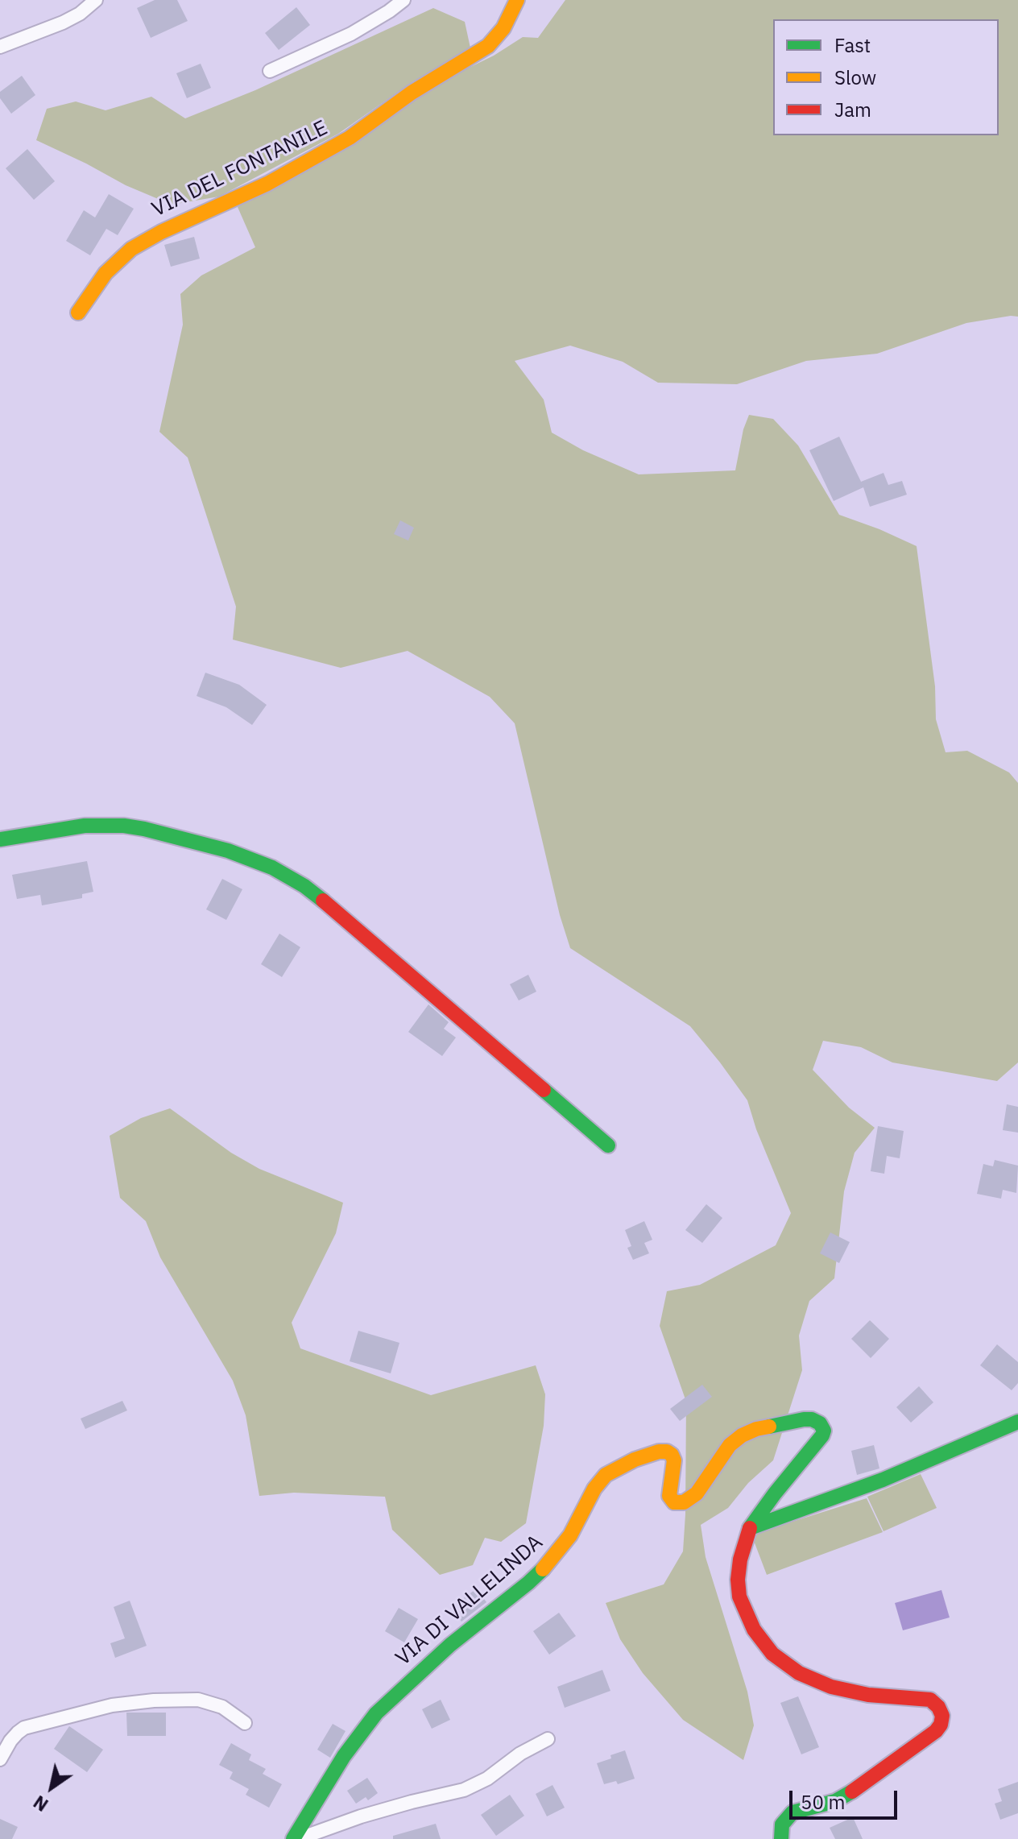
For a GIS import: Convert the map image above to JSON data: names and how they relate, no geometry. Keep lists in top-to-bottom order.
{
  "streets": {
    "street": ["VIA DEL FONTANILE", "VIA DI VALLELINDA"]
  },
  "legend": ["Fast", "Slow", "Jam"],
  "scale_bar": "50 m",
  "north": "bottom left"
}
